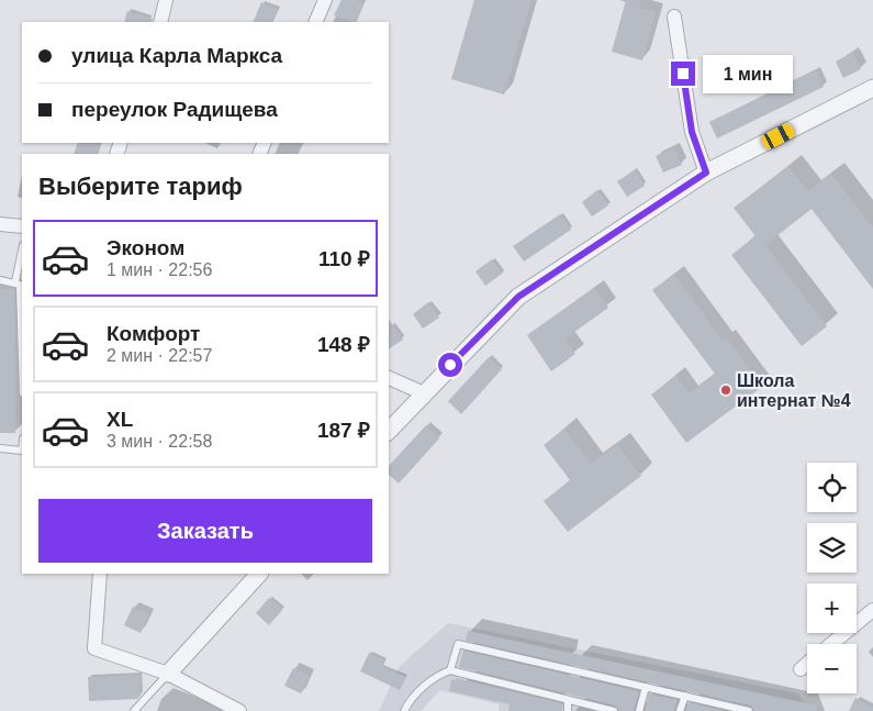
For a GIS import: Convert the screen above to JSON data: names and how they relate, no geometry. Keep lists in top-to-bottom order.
{
  "places": ["Школа интернат №4"],
  "page": {
    "banner": ["улица Карла Маркса", "переулок Радищева"],
    "bubble": "1 мин",
    "heading": "Выберите тариф",
    "list": [
      {
        "name": "Эконом",
        "note": "1 мин · 22:56",
        "value": "110 ₽"
      },
      {
        "name": "Комфорт",
        "note": "2 мин · 22:57",
        "value": "148 ₽"
      },
      {
        "name": "XL",
        "note": "3 мин · 22:58",
        "value": "187 ₽"
      }
    ],
    "map_buttons": ["+", "−"],
    "buttons": "Заказать"
  }
}
